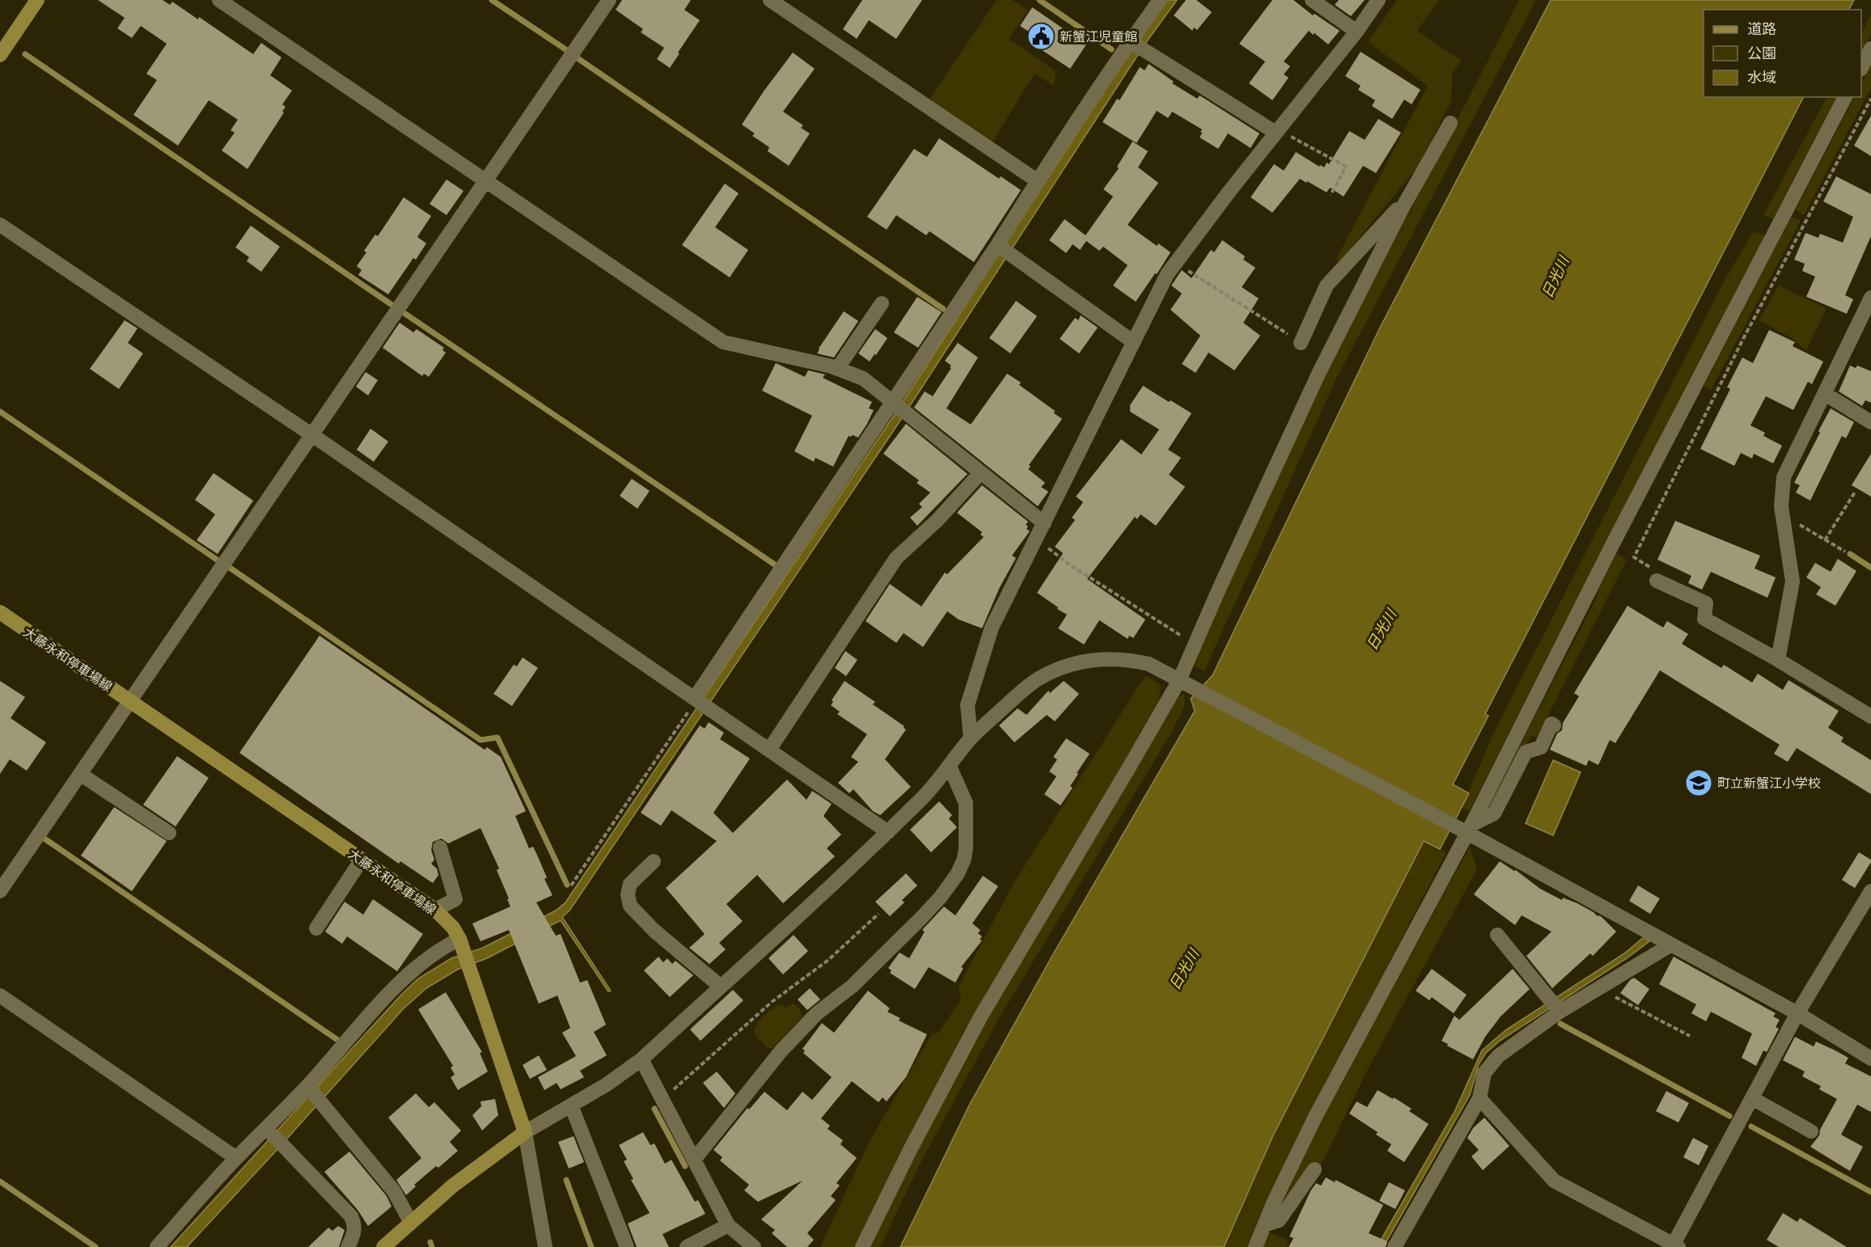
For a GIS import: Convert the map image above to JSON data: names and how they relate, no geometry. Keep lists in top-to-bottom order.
{
  "streets": {
    "main road": ["大藤永和停車場線"]
  },
  "water": ["日光川"],
  "places": {
    "public building": ["新蟹江児童館"],
    "school or university": ["町立新蟹江小学校"]
  },
  "legend": ["道路", "公園", "水域"]
}
